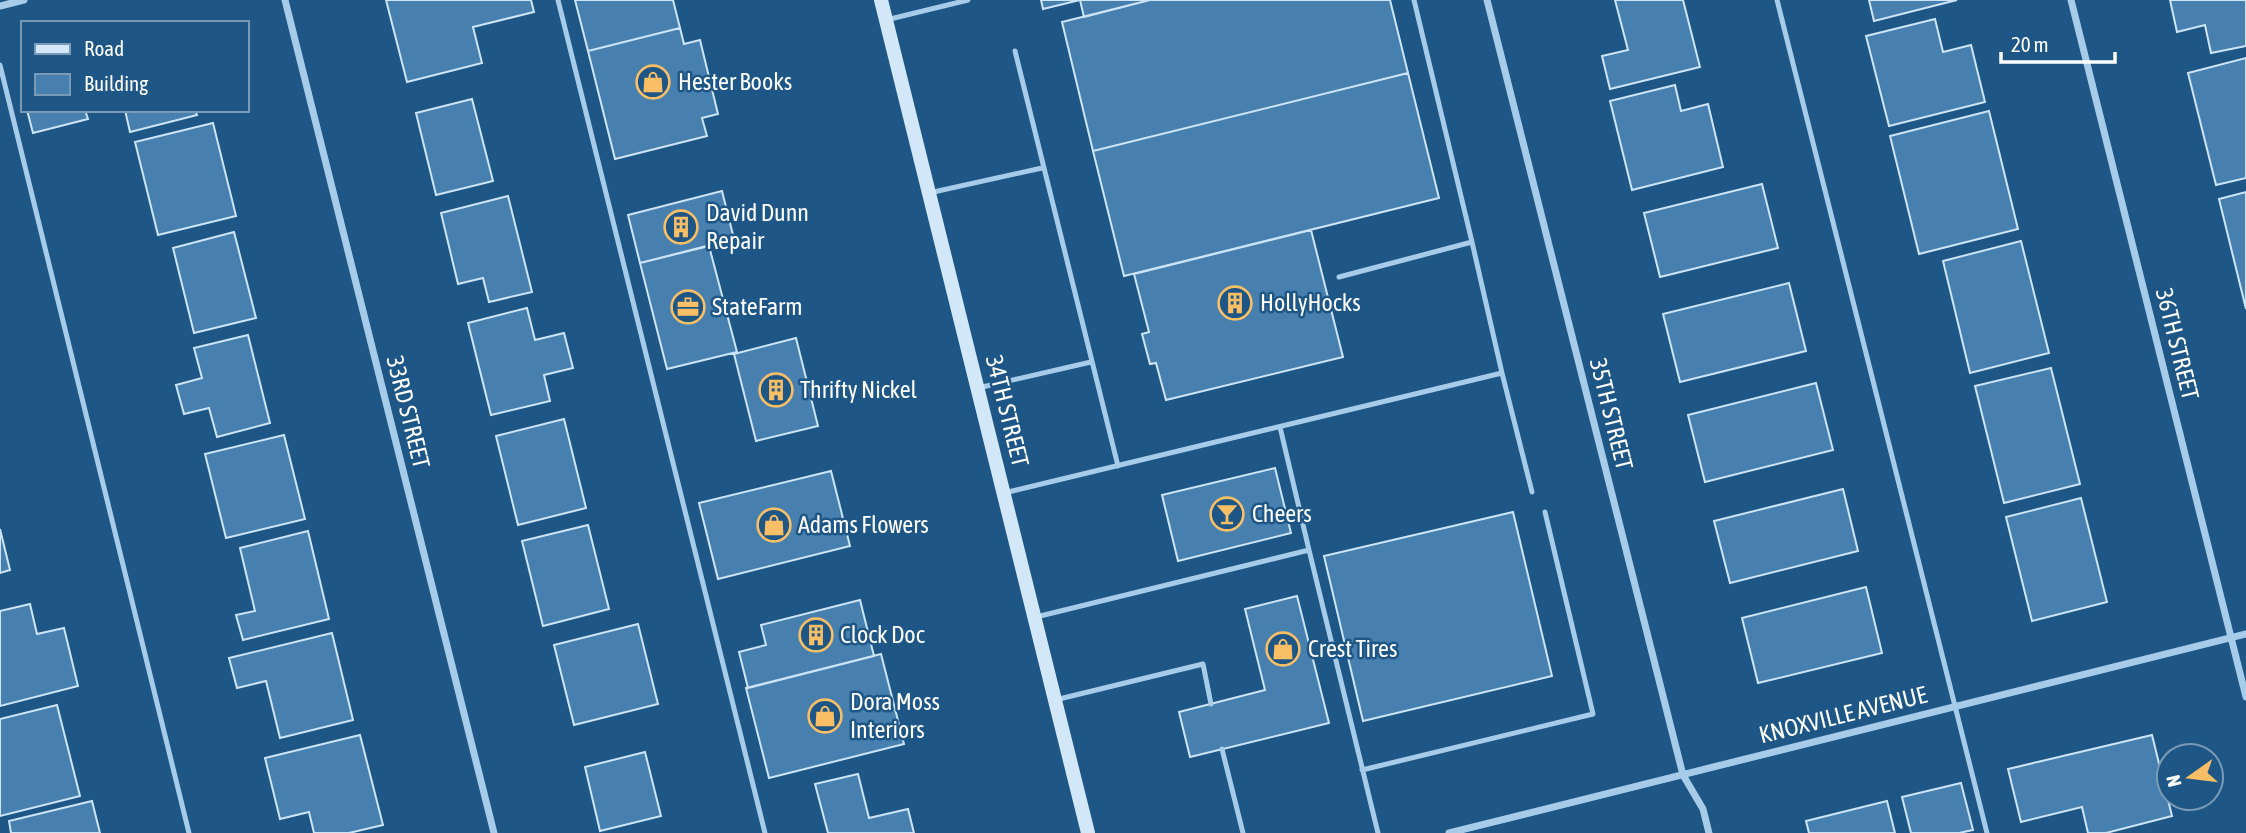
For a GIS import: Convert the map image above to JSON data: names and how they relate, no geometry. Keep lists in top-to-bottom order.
{
  "streets": {
    "main road": ["34TH STREET"],
    "street": [
      "36TH STREET",
      "33RD STREET",
      "35TH STREET",
      "KNOXVILLE AVENUE"
    ]
  },
  "crossings": [
    ["36TH STREET", "KNOXVILLE AVENUE"],
    ["35TH STREET", "KNOXVILLE AVENUE"]
  ],
  "places": {
    "shop": [
      "Hester Books",
      "Adams Flowers",
      "Crest Tires",
      "Dora Moss Interiors"
    ],
    "building": [
      "David Dunn Repair",
      "HollyHocks",
      "Thrifty Nickel",
      "Clock Doc"
    ],
    "office": ["StateFarm"],
    "bar": ["Cheers"]
  },
  "legend": ["Road", "Building"],
  "scale_bar": "20 m",
  "north": "left"
}
